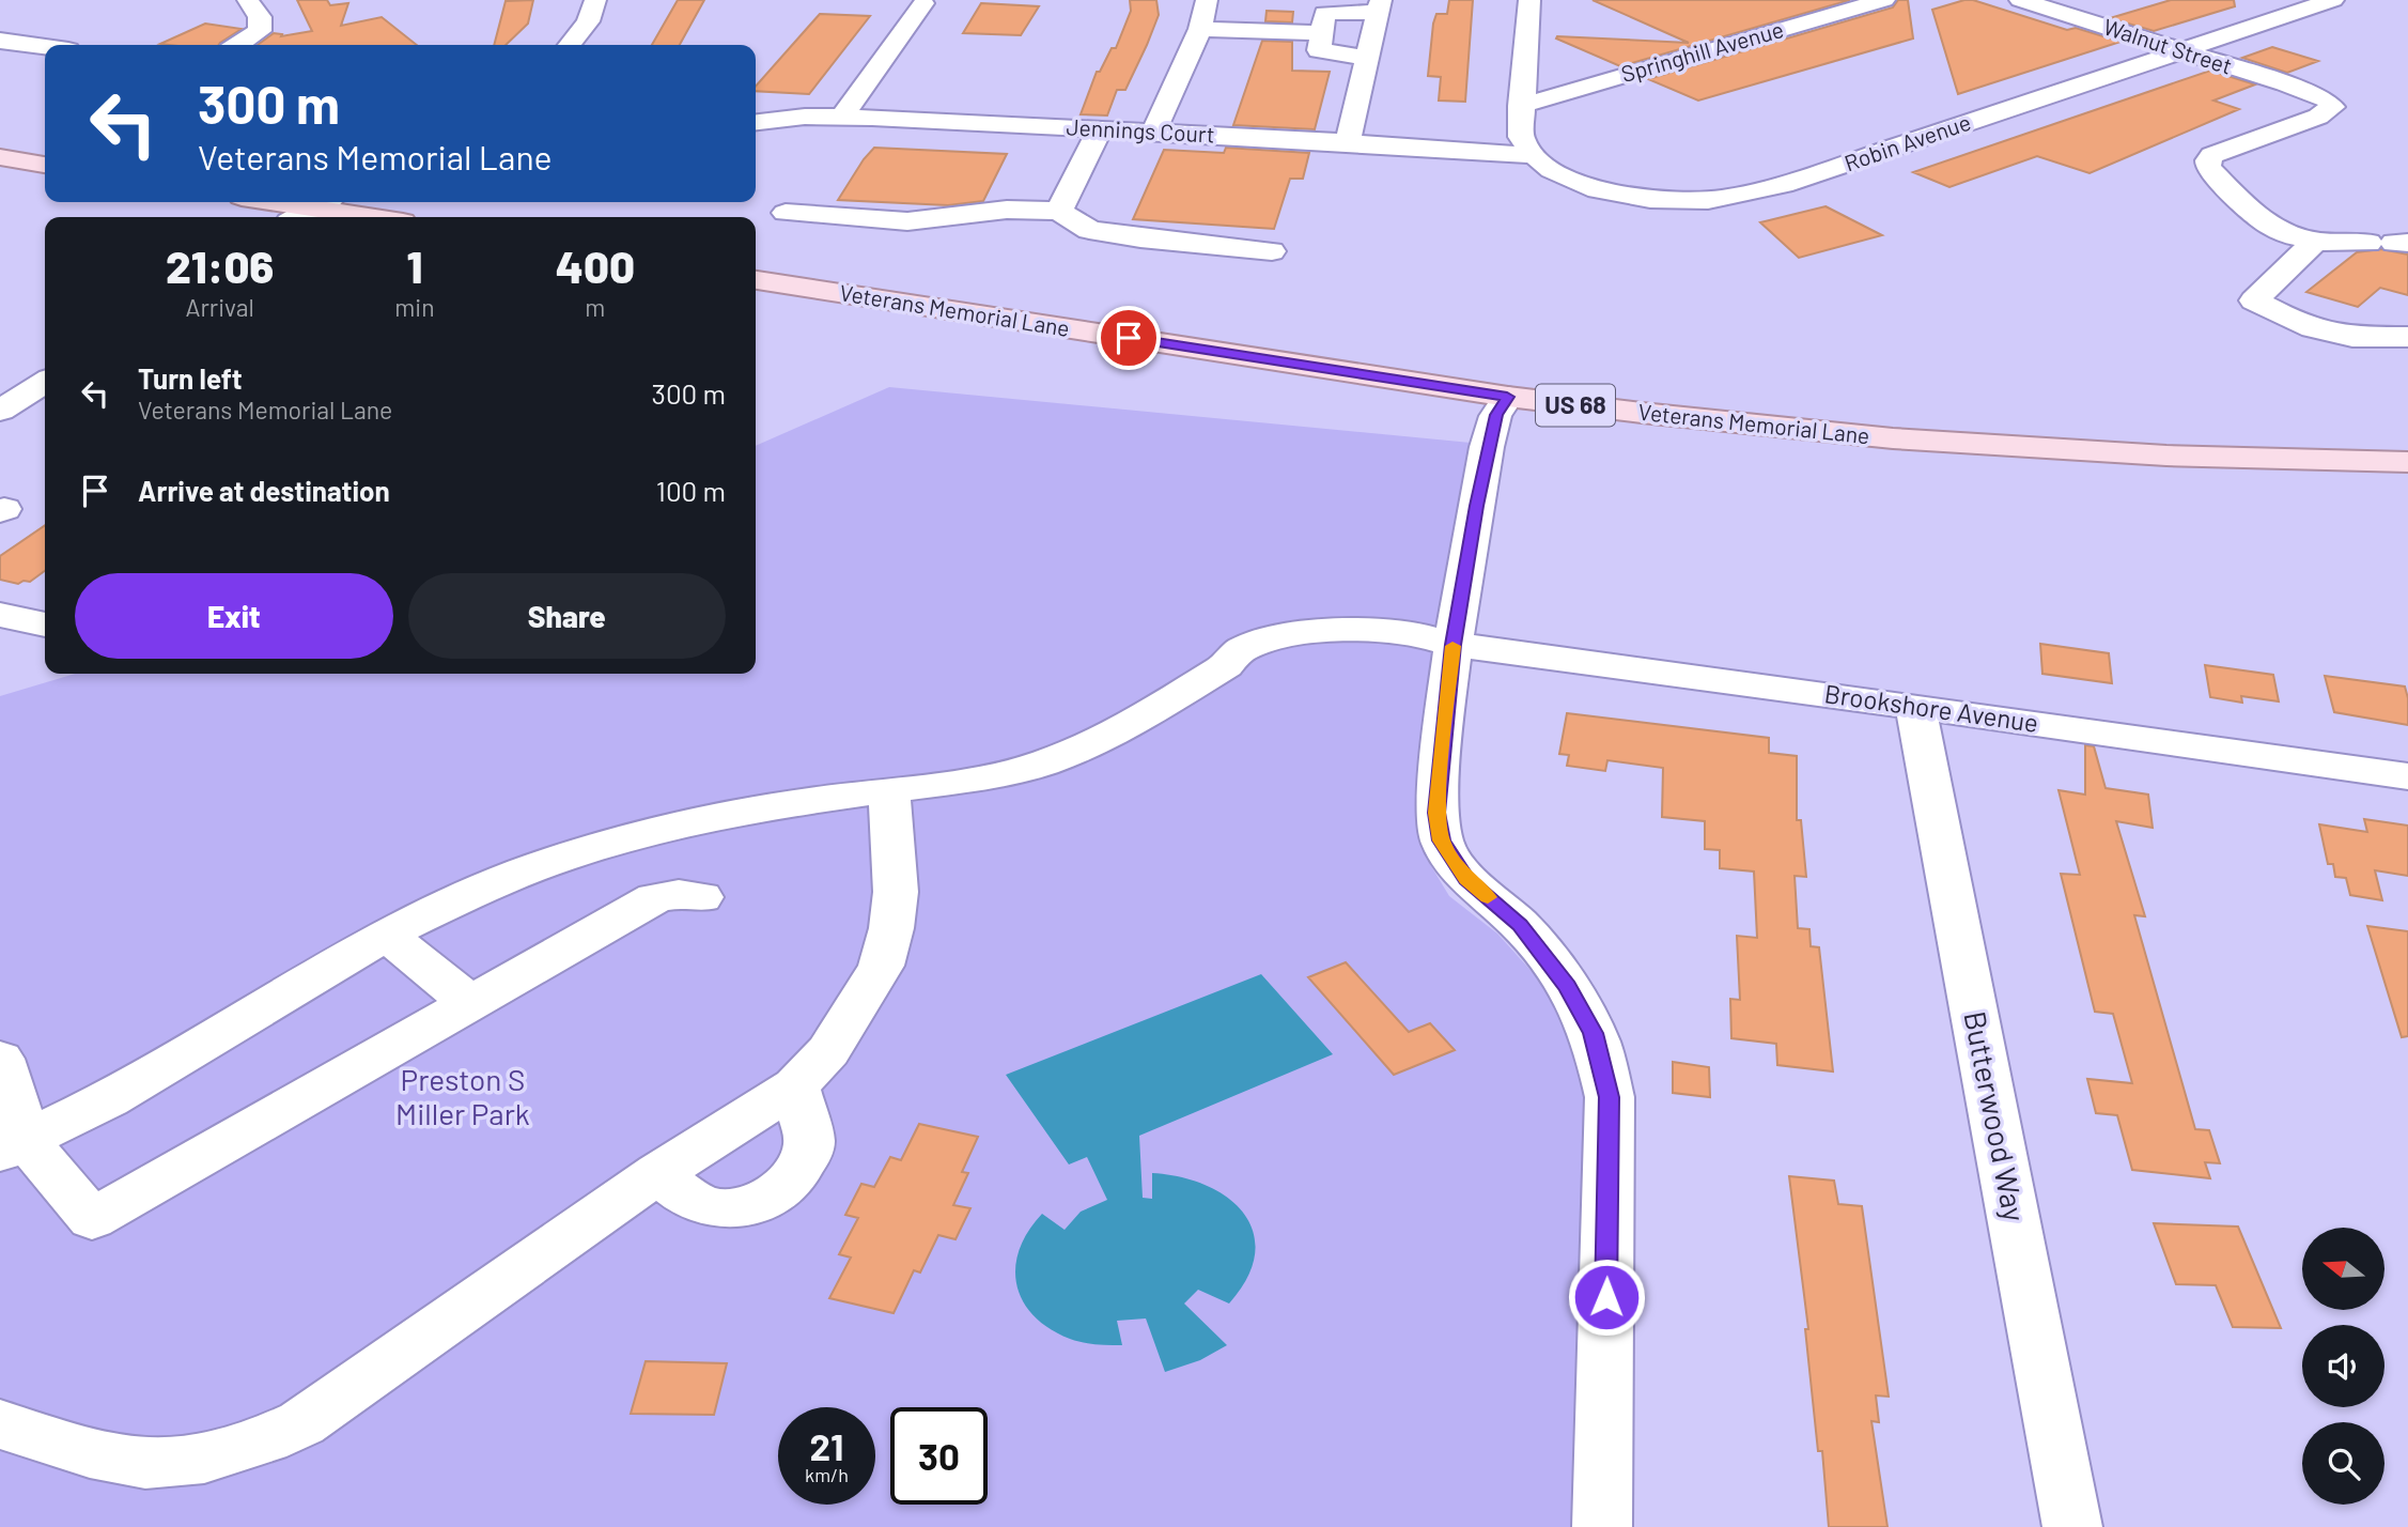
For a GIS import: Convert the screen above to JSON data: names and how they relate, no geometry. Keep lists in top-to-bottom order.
{
  "streets": {
    "main road": ["Veterans Memorial Lane", "US 68"],
    "street": [
      "Walnut Street",
      "Springhill Avenue",
      "Jennings Court",
      "Robin Avenue",
      "Brookshore Avenue",
      "Butterwood Way"
    ]
  },
  "crossings": [
    ["Walnut Street", "Robin Avenue"],
    ["Jennings Court", "Robin Avenue"],
    ["Brookshore Avenue", "Butterwood Way"]
  ],
  "parks": ["Preston S Miller Park"],
  "north": "left",
  "page": {
    "turn": ["300 m", "Veterans Memorial Lane"],
    "eta": [
      "21:06",
      "Arrival",
      "1",
      "min",
      "400",
      "m"
    ],
    "list": [
      {
        "name": "Turn left",
        "note": "Veterans Memorial Lane",
        "value": "300 m"
      },
      {
        "name": "Arrive at destination",
        "value": "100 m"
      }
    ],
    "buttons": ["Exit", "Share"],
    "speed": "21 km/h",
    "limit": "30"
  }
}
